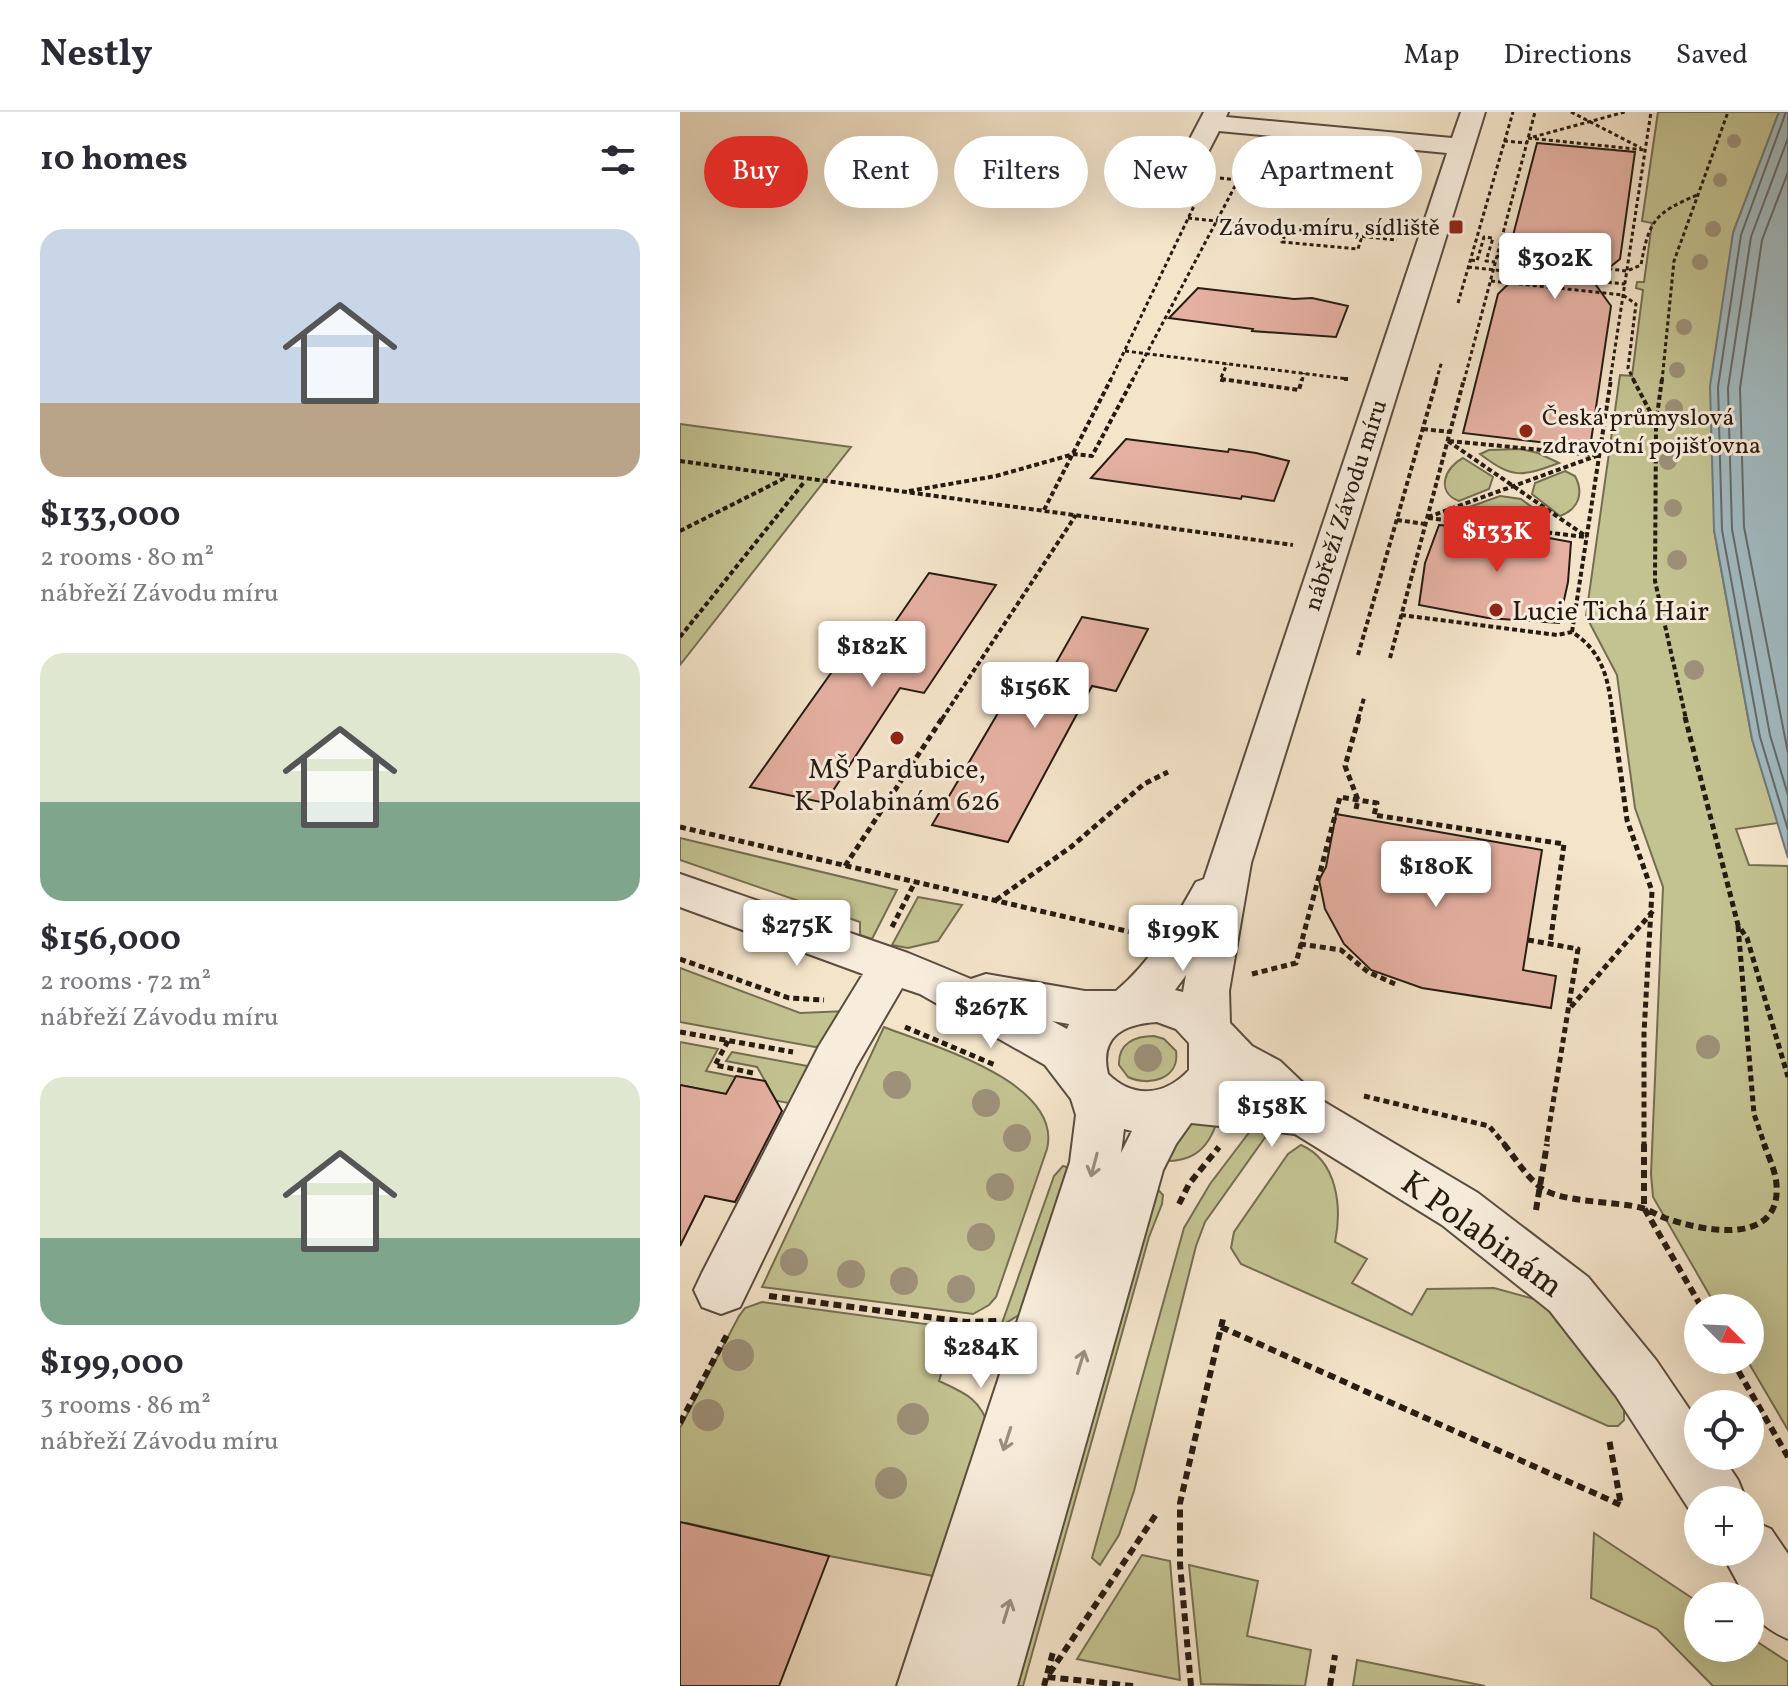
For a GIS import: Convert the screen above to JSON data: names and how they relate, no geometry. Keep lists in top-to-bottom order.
{
  "streets": {
    "street": ["nábřeží Závodu míru", "K Polabinám"]
  },
  "crossings": [
    ["nábřeží Závodu míru", "K Polabinám"]
  ],
  "places": {
    "transit": ["Závodu míru, sídliště"],
    "other": ["Česká průmyslová zdravotní pojišťovna", "Lucie Tichá Hair", "MŠ Pardubice, K Polabinám 626"]
  },
  "north": "bottom right",
  "page": {
    "header": "Nestly",
    "nav": ["Map", "Directions", "Saved"],
    "heading": "10 homes",
    "chip": [
      "Buy",
      "Rent",
      "Filters",
      "New",
      "Apartment"
    ],
    "list": [
      {
        "name": "$133,000",
        "note": "2 rooms · 80 m² · nábřeží Závodu míru"
      },
      {
        "name": "$156,000",
        "note": "2 rooms · 72 m² · nábřeží Závodu míru"
      },
      {
        "name": "$199,000",
        "note": "3 rooms · 86 m² · nábřeží Závodu míru"
      }
    ],
    "price": [
      "$302K",
      "$133K",
      "$182K",
      "$156K",
      "$180K",
      "$275K",
      "$199K",
      "$267K",
      "$158K",
      "$284K"
    ],
    "map_buttons": ["+", "−"]
  }
}
